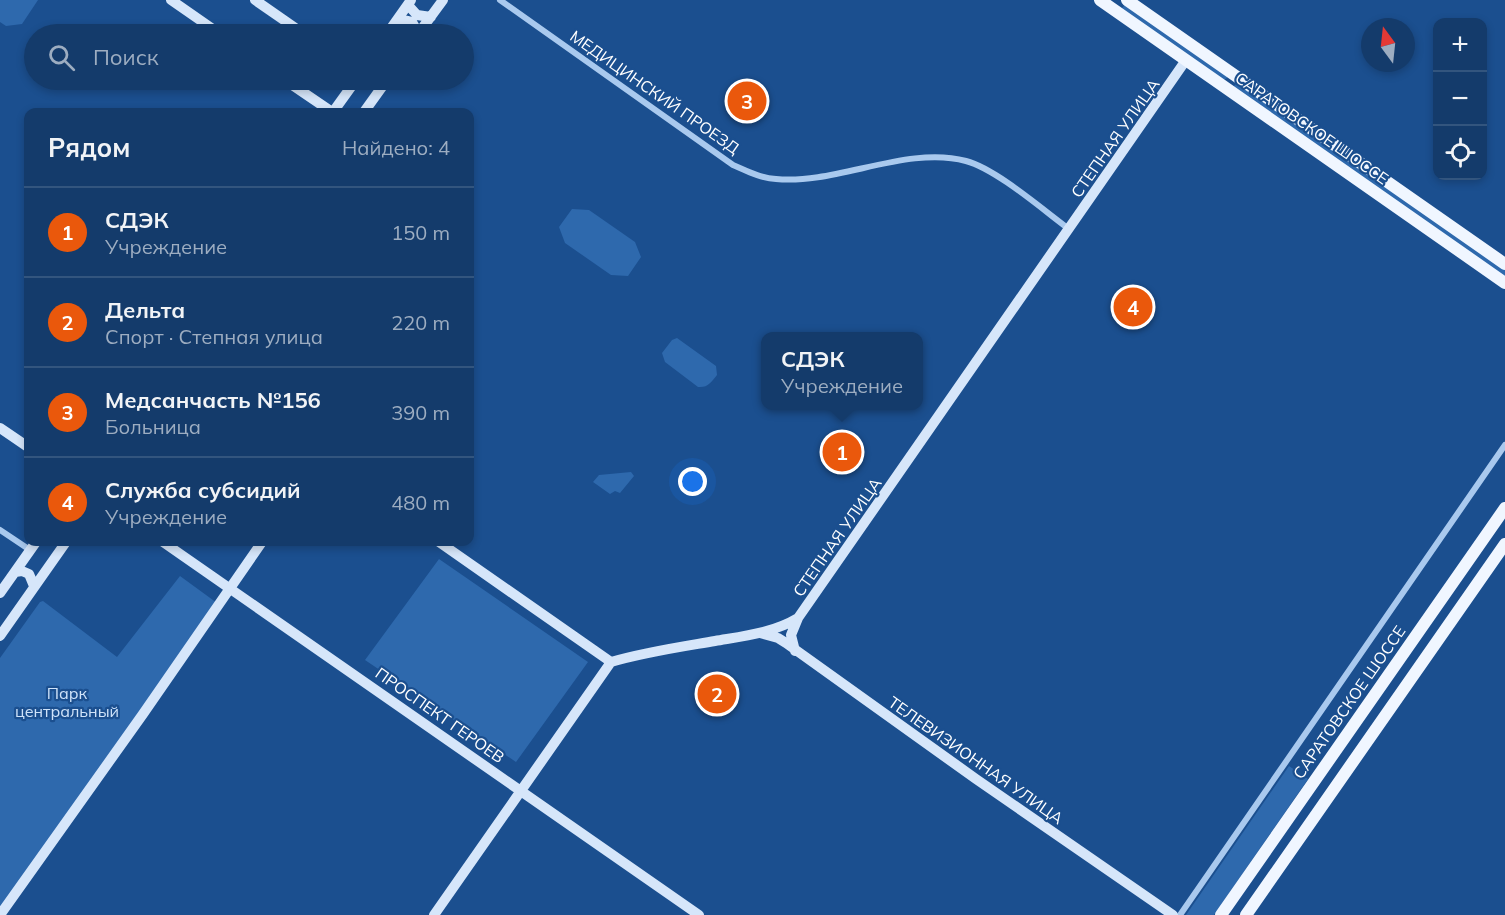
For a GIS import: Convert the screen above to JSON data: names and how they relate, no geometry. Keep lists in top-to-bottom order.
{
  "streets": {
    "main road": ["САРАТОВСКОЕ ШОССЕ"],
    "street": [
      "МЕДИЦИНСКИЙ ПРОЕЗД",
      "СТЕПНАЯ УЛИЦА",
      "ПРОСПЕКТ ГЕРОЕВ",
      "ТЕЛЕВИЗИОННАЯ УЛИЦА"
    ]
  },
  "crossings": [
    ["МЕДИЦИНСКИЙ ПРОЕЗД", "СТЕПНАЯ УЛИЦА"],
    ["САРАТОВСКОЕ ШОССЕ", "СТЕПНАЯ УЛИЦА"],
    ["СТЕПНАЯ УЛИЦА", "ТЕЛЕВИЗИОННАЯ УЛИЦА"]
  ],
  "parks": ["Парк центральный"],
  "north": "top",
  "page": {
    "map_buttons": ["+", "−"],
    "search": "Поиск",
    "pins": [
      "3",
      "4",
      "1",
      "2"
    ],
    "heading": ["Рядом", "Найдено: 4"],
    "list": [
      {
        "mark": "1",
        "name": "СДЭК",
        "note": "Учреждение",
        "value": "150 m"
      },
      {
        "mark": "2",
        "name": "Дельта",
        "note": "Спорт · Степная улица",
        "value": "220 m"
      },
      {
        "mark": "3",
        "name": "Медсанчасть №156",
        "note": "Больница",
        "value": "390 m"
      },
      {
        "mark": "4",
        "name": "Служба субсидий",
        "note": "Учреждение",
        "value": "480 m"
      }
    ],
    "popup": ["СДЭК", "Учреждение"]
  }
}
